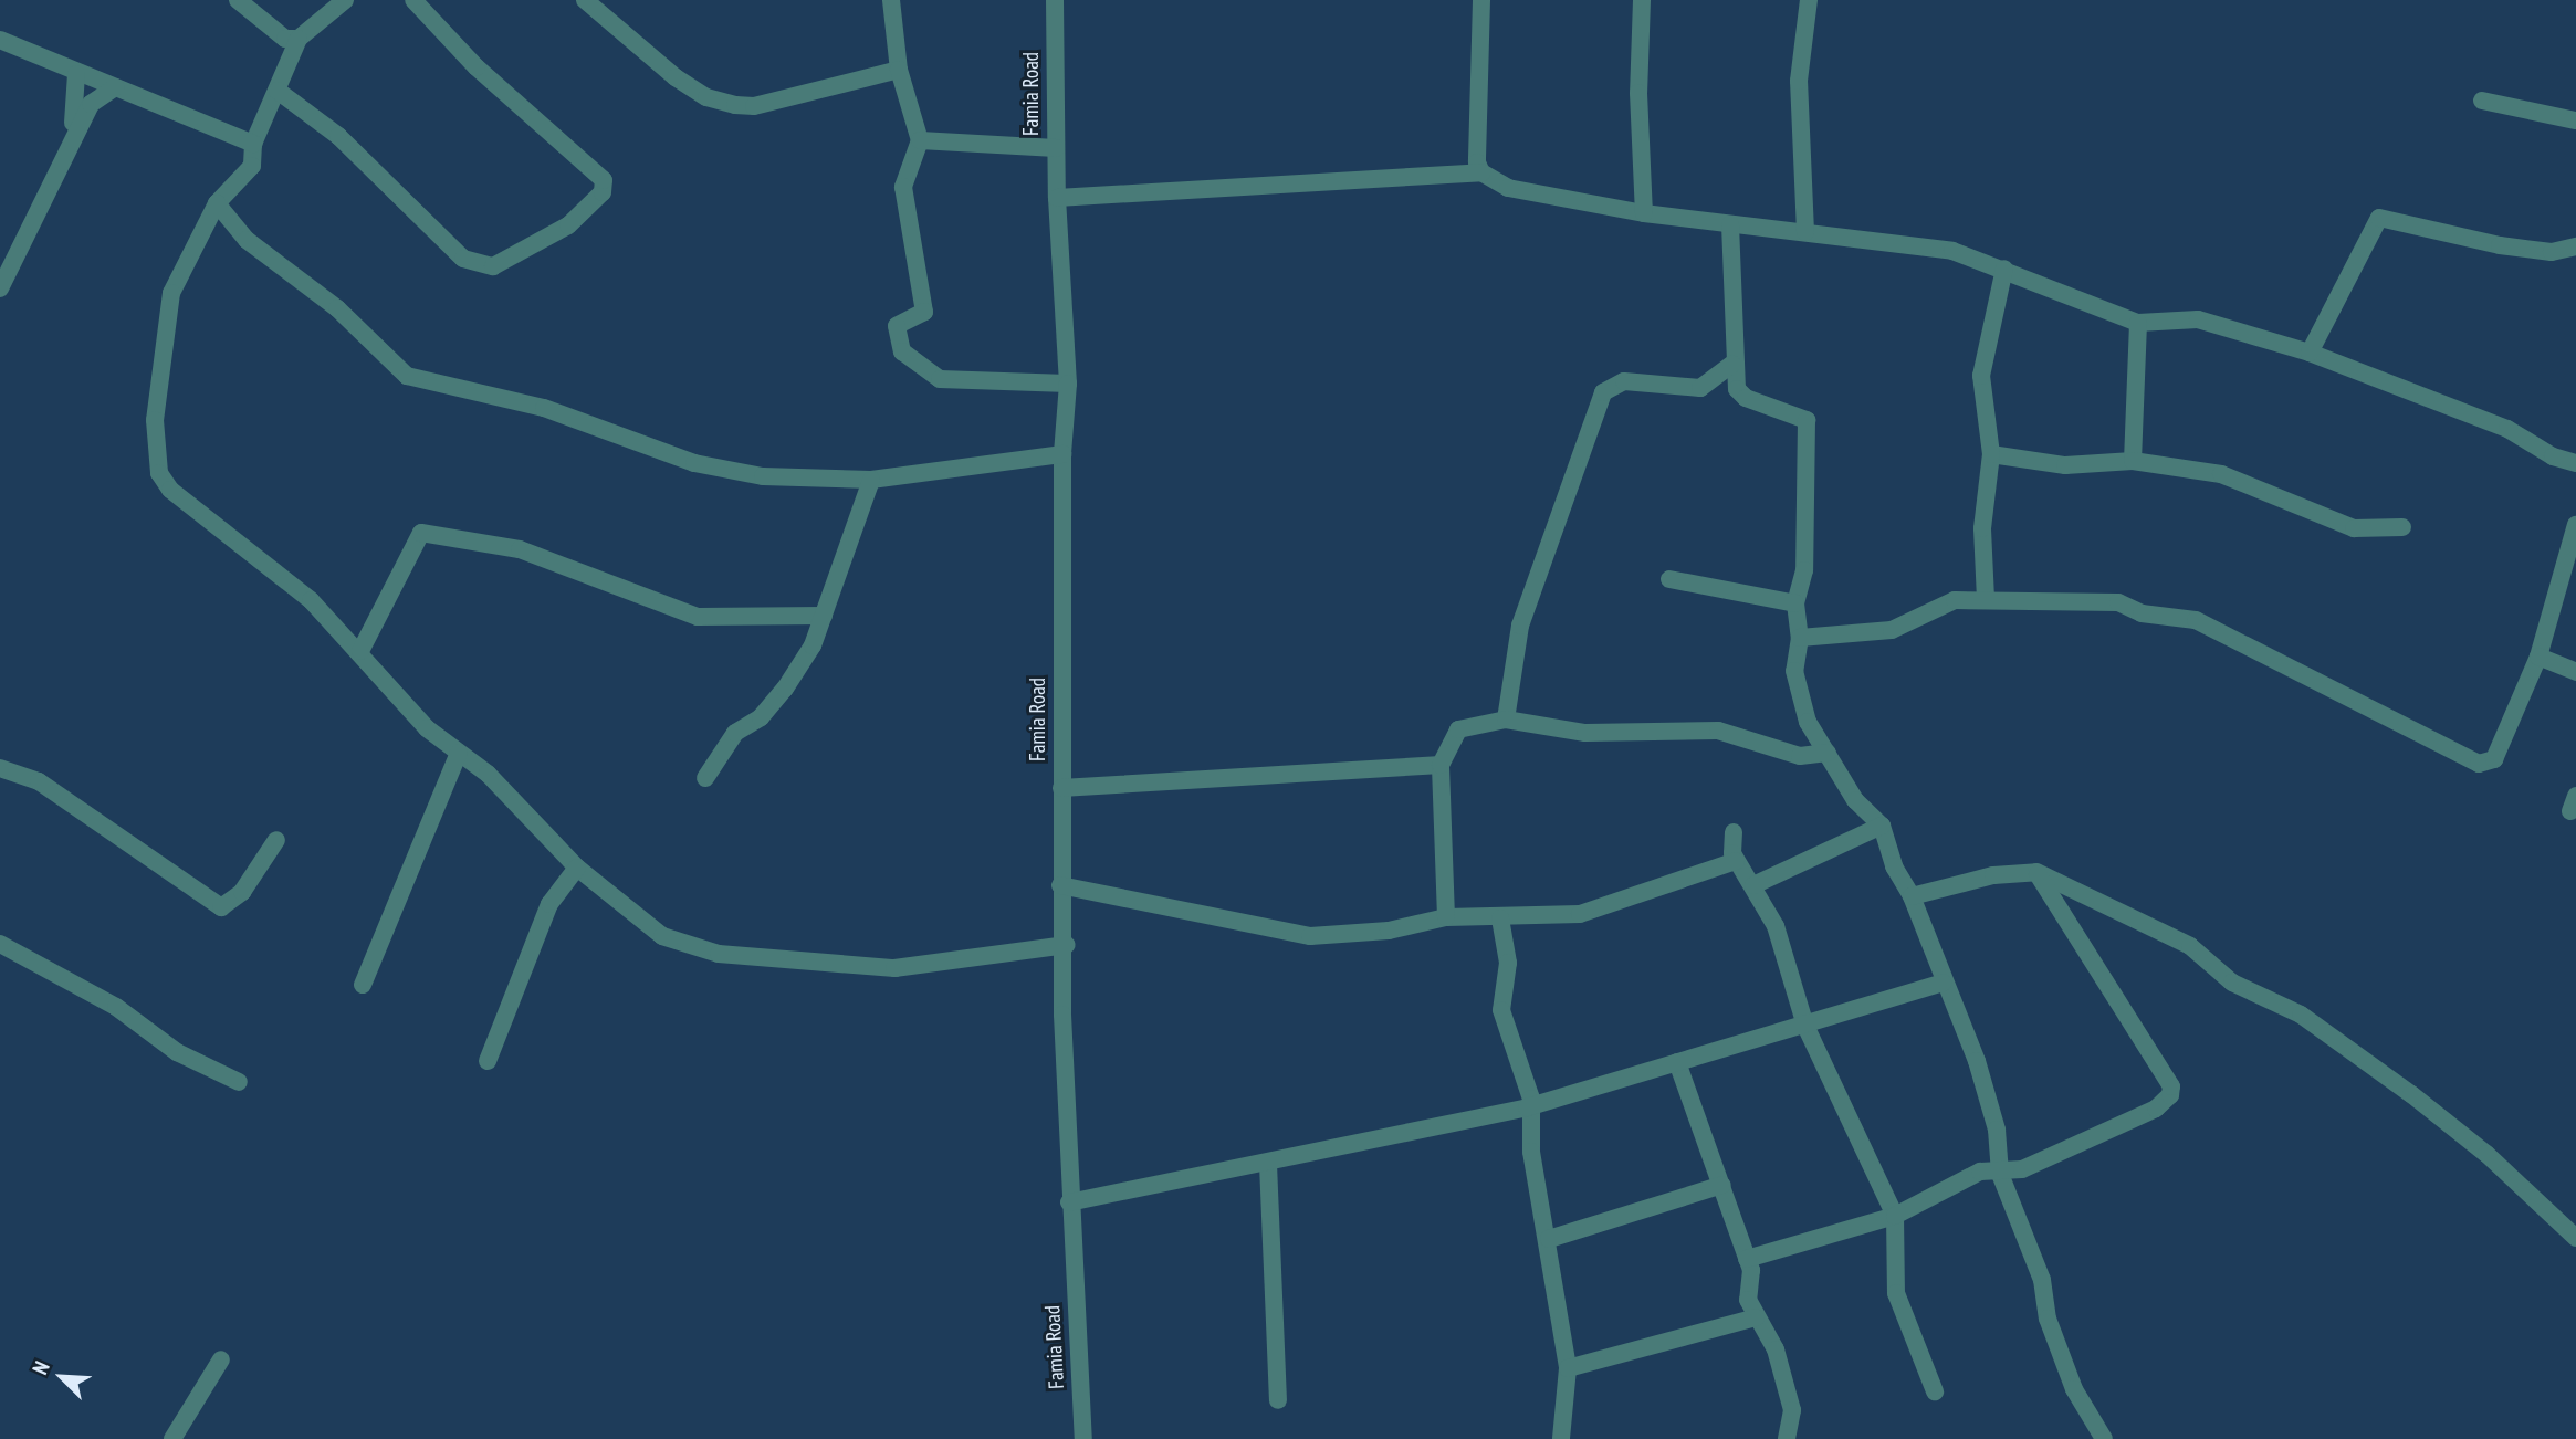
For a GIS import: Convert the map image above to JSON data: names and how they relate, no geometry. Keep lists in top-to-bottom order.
{
  "streets": {
    "street": ["Famia Road"]
  },
  "north": "top left"
}
